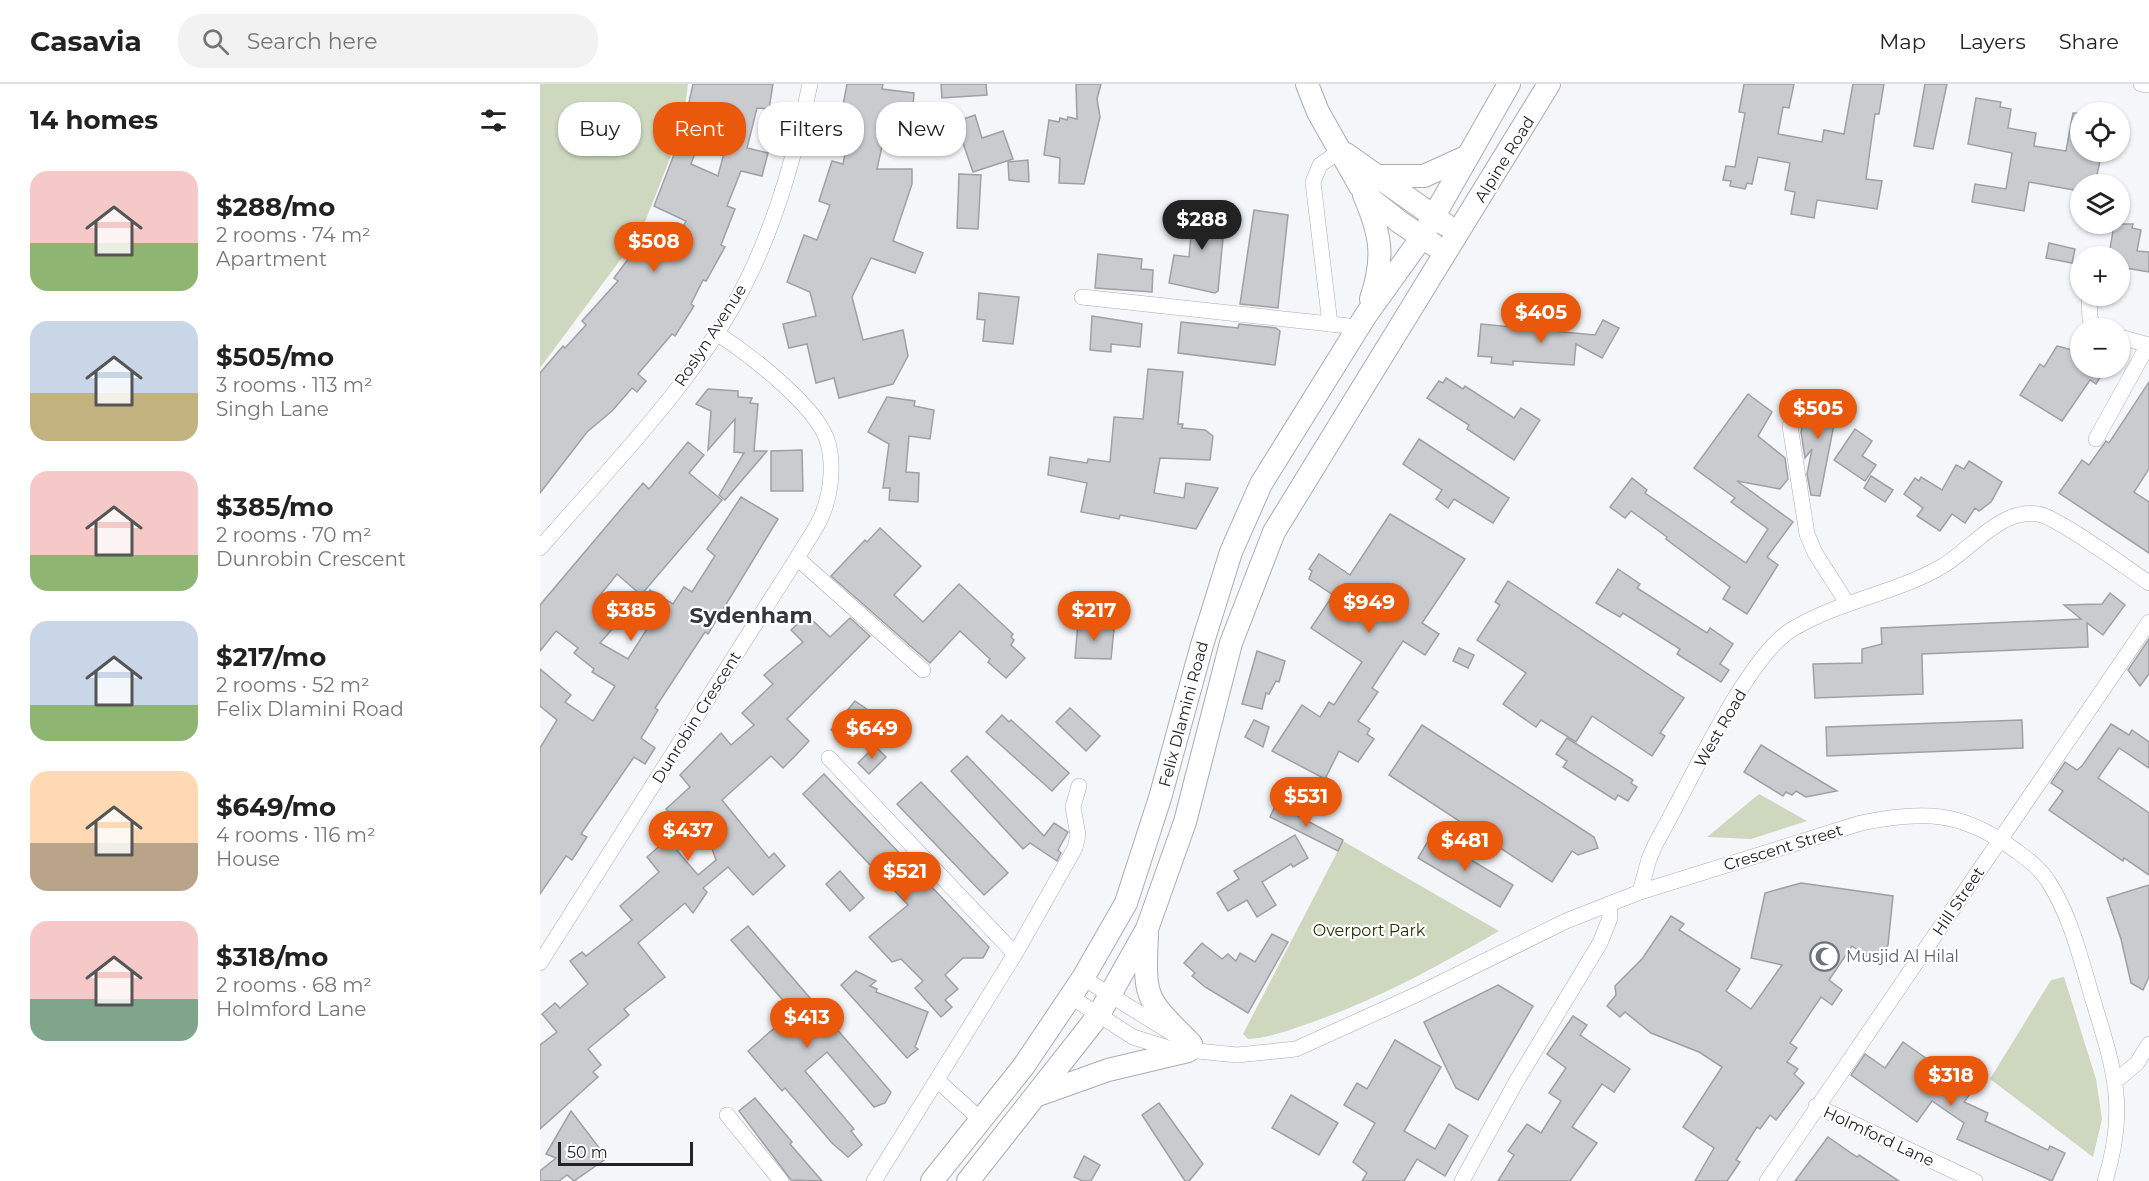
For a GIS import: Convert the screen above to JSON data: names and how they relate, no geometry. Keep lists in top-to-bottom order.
{
  "streets": {
    "main road": ["Alpine Road", "Felix Dlamini Road"],
    "street": [
      "Roslyn Avenue",
      "Dunrobin Crescent",
      "West Road",
      "Crescent Street",
      "Hill Street",
      "Holmford Lane"
    ]
  },
  "crossings": [
    ["Alpine Road", "Felix Dlamini Road"],
    ["Roslyn Avenue", "Dunrobin Crescent"],
    ["Felix Dlamini Road", "Crescent Street"],
    ["West Road", "Crescent Street"],
    ["Crescent Street", "Hill Street"],
    ["Hill Street", "Holmford Lane"]
  ],
  "districts": ["Sydenham"],
  "parks": ["Overport Park"],
  "places": {
    "mosque": ["Musjid Al Hilal"]
  },
  "scale_bar": "50 m",
  "page": {
    "header": "Casavia",
    "search": "Search here",
    "nav": ["Map", "Layers", "Share"],
    "heading": "14 homes",
    "map_buttons": ["+", "−"],
    "chip": [
      "Buy",
      "Rent",
      "Filters",
      "New"
    ],
    "list": [
      {
        "name": "$288/mo",
        "note": "2 rooms · 74 m² · Apartment"
      },
      {
        "name": "$505/mo",
        "note": "3 rooms · 113 m² · Singh Lane"
      },
      {
        "name": "$385/mo",
        "note": "2 rooms · 70 m² · Dunrobin Crescent"
      },
      {
        "name": "$217/mo",
        "note": "2 rooms · 52 m² · Felix Dlamini Road"
      },
      {
        "name": "$649/mo",
        "note": "4 rooms · 116 m² · House"
      },
      {
        "name": "$318/mo",
        "note": "2 rooms · 68 m² · Holmford Lane"
      }
    ],
    "price": [
      "$288",
      "$508",
      "$405",
      "$505",
      "$949",
      "$385",
      "$217",
      "$649",
      "$531",
      "$437",
      "$481",
      "$521",
      "$413",
      "$318"
    ],
    "scale": "50 m"
  }
}
